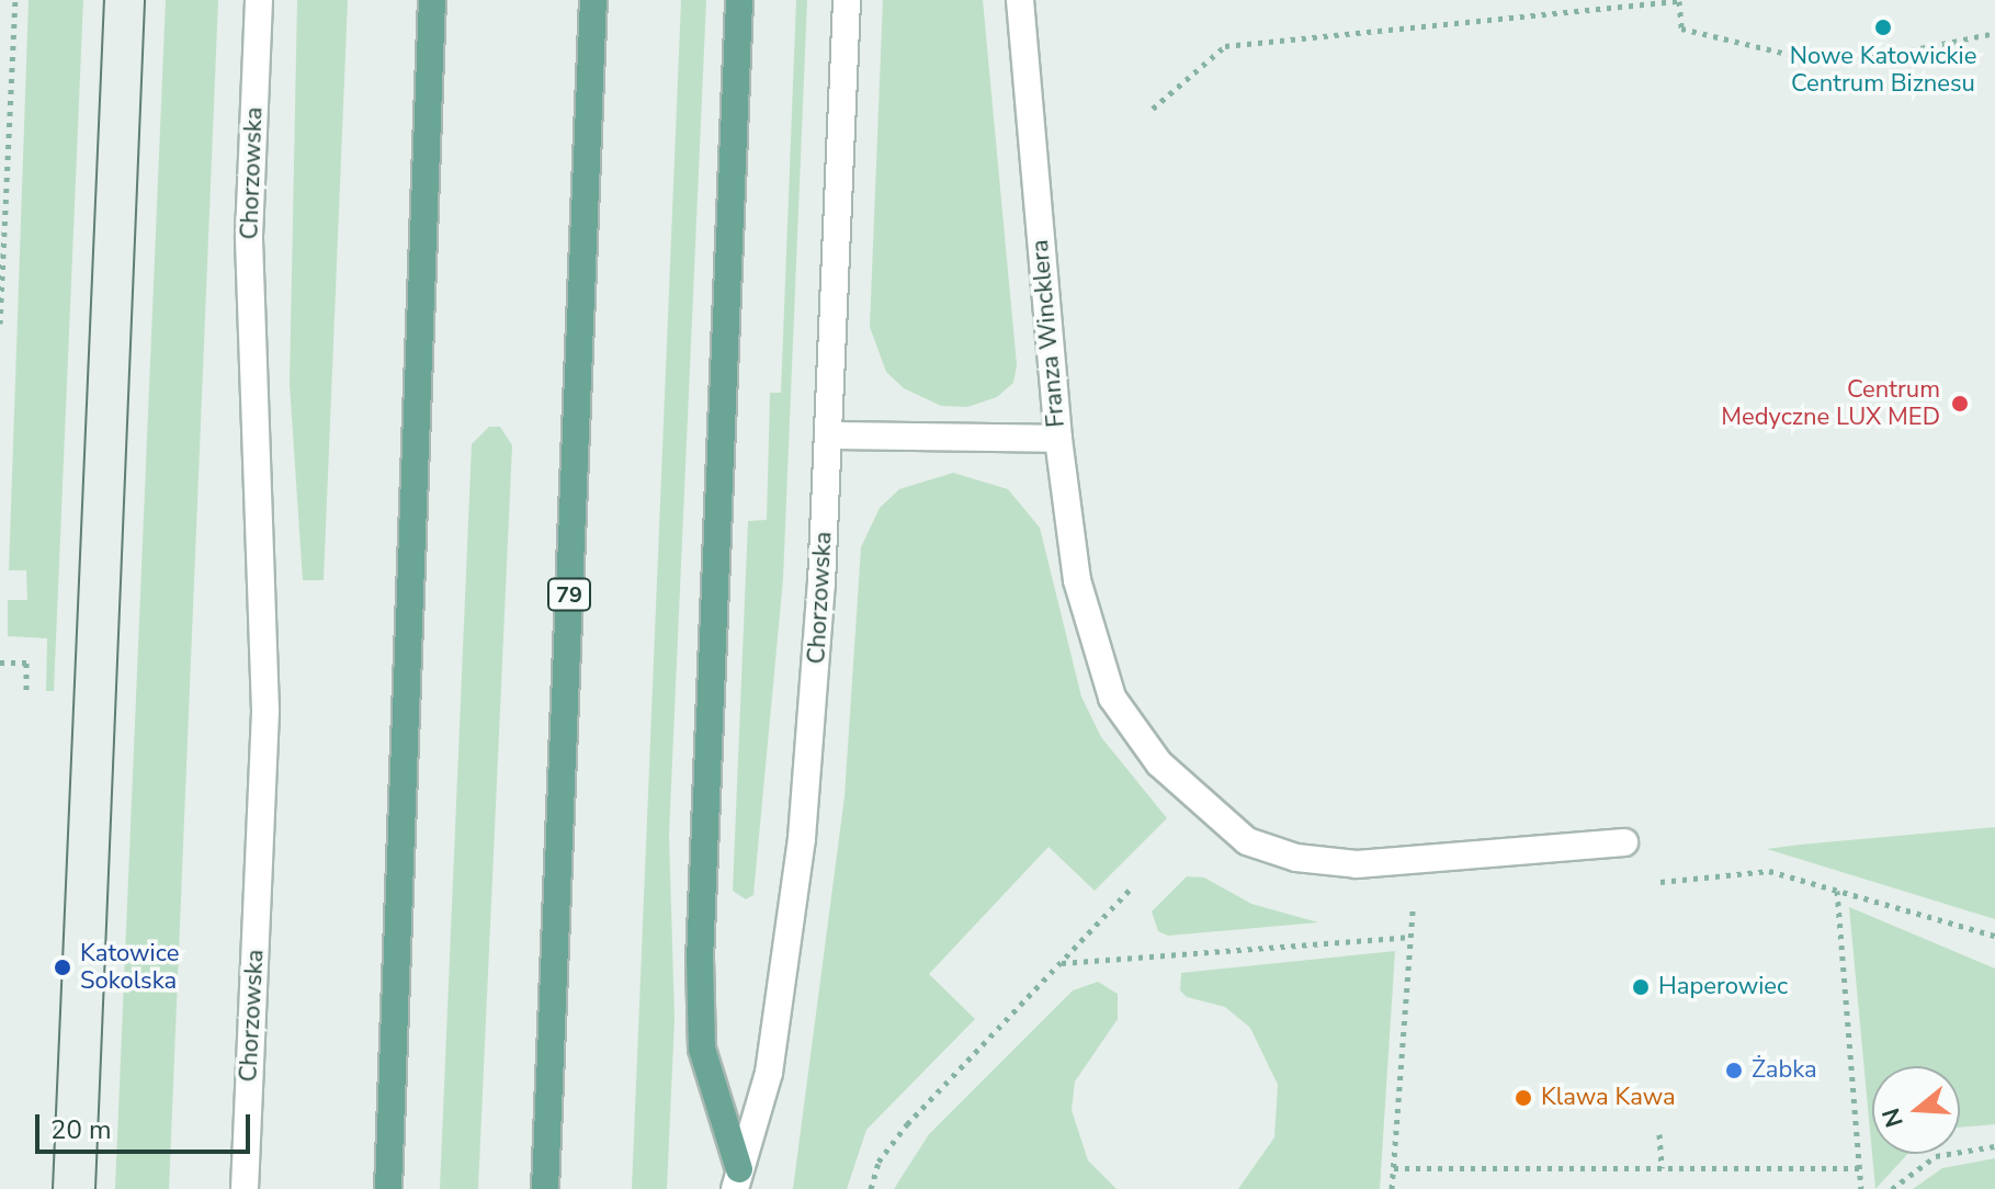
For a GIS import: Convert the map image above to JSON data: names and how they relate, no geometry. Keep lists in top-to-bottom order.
{
  "streets": {
    "main road": ["Chorzowska", "Franza Wincklera", "79"]
  },
  "crossings": [
    ["Chorzowska", "Franza Wincklera"]
  ],
  "places": [
    "Nowe Katowickie Centrum Biznesu",
    "Centrum Medyczne LUX MED",
    "Katowice Sokolska",
    "Haperowiec",
    "Żabka",
    "Klawa Kawa"
  ],
  "scale_bar": "20 m",
  "north": "left"
}
